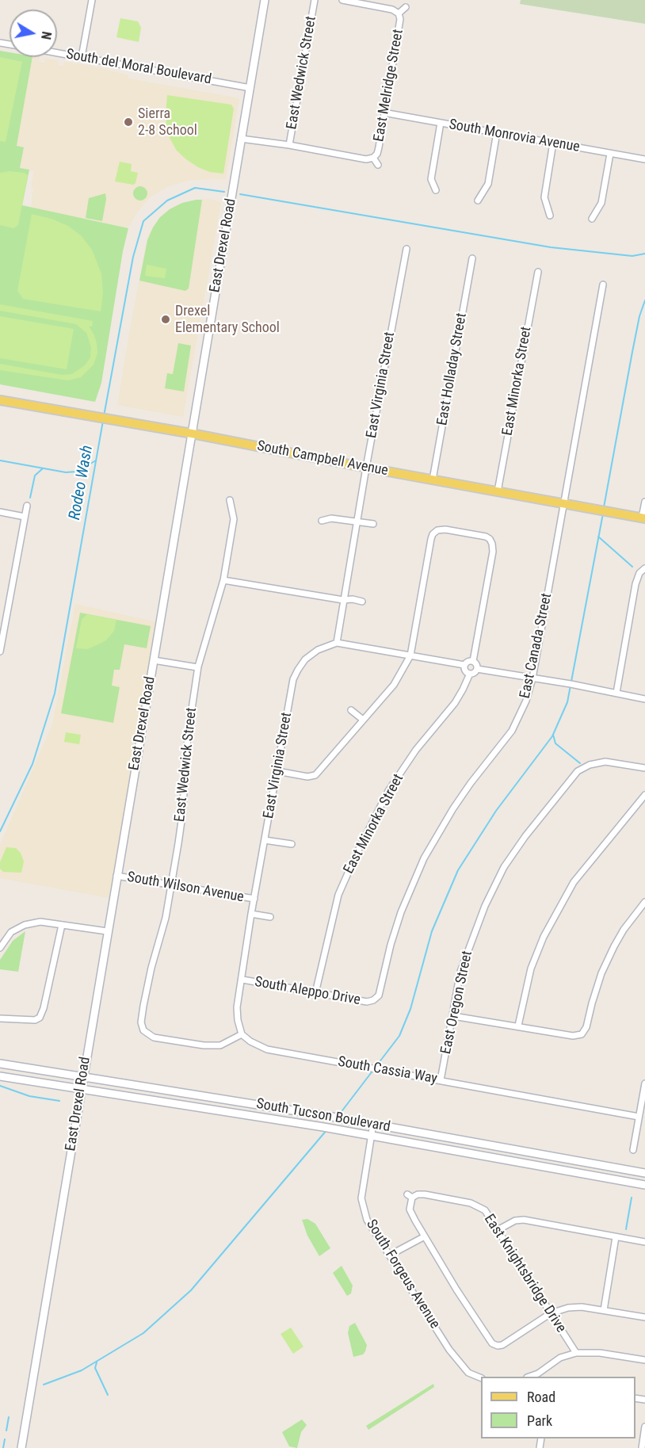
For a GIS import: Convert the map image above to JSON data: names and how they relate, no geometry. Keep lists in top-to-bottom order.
{
  "streets": {
    "main road": ["South Campbell Avenue"],
    "street": [
      "South del Moral Boulevard",
      "East Wedwick Street",
      "East Melridge Street",
      "South Monrovia Avenue",
      "East Drexel Road",
      "East Holladay Street",
      "East Minorka Street",
      "East Virginia Street",
      "East Canada Street",
      "South Wilson Avenue",
      "South Aleppo Drive",
      "East Oregon Street",
      "South Cassia Way",
      "South Tucson Boulevard",
      "East Knightsbridge Drive",
      "South Forgeus Avenue"
    ]
  },
  "crossings": [
    ["South del Moral Boulevard", "East Drexel Road"],
    ["East Wedwick Street", "East Virginia Street"],
    ["East Wedwick Street", "South Wilson Avenue"],
    ["East Wedwick Street", "South Cassia Way"],
    ["East Melridge Street", "South Monrovia Avenue"],
    ["East Drexel Road", "South Campbell Avenue"],
    ["East Drexel Road", "South Wilson Avenue"],
    ["East Drexel Road", "South Tucson Boulevard"],
    ["East Holladay Street", "South Campbell Avenue"],
    ["East Minorka Street", "South Campbell Avenue"],
    ["East Minorka Street", "South Aleppo Drive"],
    ["East Virginia Street", "South Campbell Avenue"],
    ["East Virginia Street", "South Wilson Avenue"],
    ["East Virginia Street", "South Aleppo Drive"],
    ["East Virginia Street", "South Cassia Way"],
    ["South Campbell Avenue", "East Canada Street"],
    ["East Canada Street", "South Aleppo Drive"],
    ["East Oregon Street", "South Cassia Way"],
    ["South Tucson Boulevard", "South Forgeus Avenue"]
  ],
  "water": ["Rodeo Wash"],
  "places": ["Sierra 2-8 School", "Drexel Elementary School"],
  "legend": ["Road", "Park"],
  "north": "right"
}
